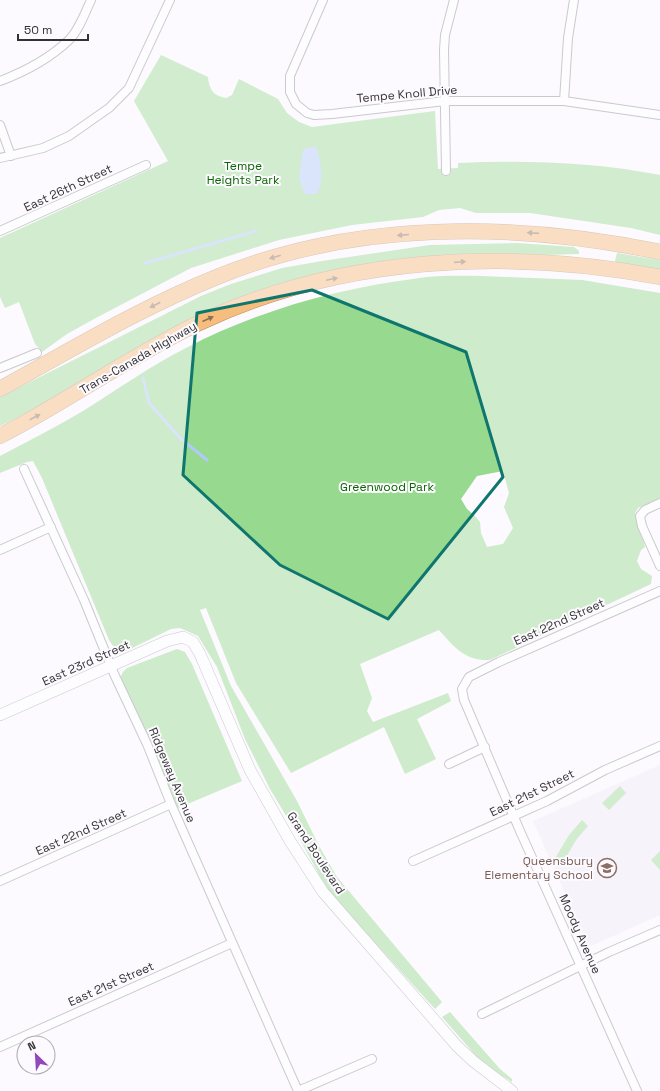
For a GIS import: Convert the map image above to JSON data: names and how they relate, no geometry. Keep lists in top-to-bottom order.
{
  "streets": {
    "highway": ["Trans-Canada Highway"],
    "street": [
      "Tempe Knoll Drive",
      "East 26th Street",
      "East 22nd Street",
      "East 23rd Street",
      "Ridgeway Avenue",
      "East 21st Street",
      "Grand Boulevard",
      "Moody Avenue"
    ]
  },
  "crossings": [
    ["East 22nd Street", "Ridgeway Avenue"],
    ["East 22nd Street", "Moody Avenue"],
    ["East 23rd Street", "Ridgeway Avenue"],
    ["East 23rd Street", "Grand Boulevard"],
    ["Ridgeway Avenue", "East 21st Street"],
    ["East 21st Street", "Moody Avenue"]
  ],
  "parks": ["Tempe Heights Park", "Greenwood Park"],
  "places": {
    "school or university": ["Queensbury Elementary School"]
  },
  "scale_bar": "50 m",
  "north": "top left"
}
